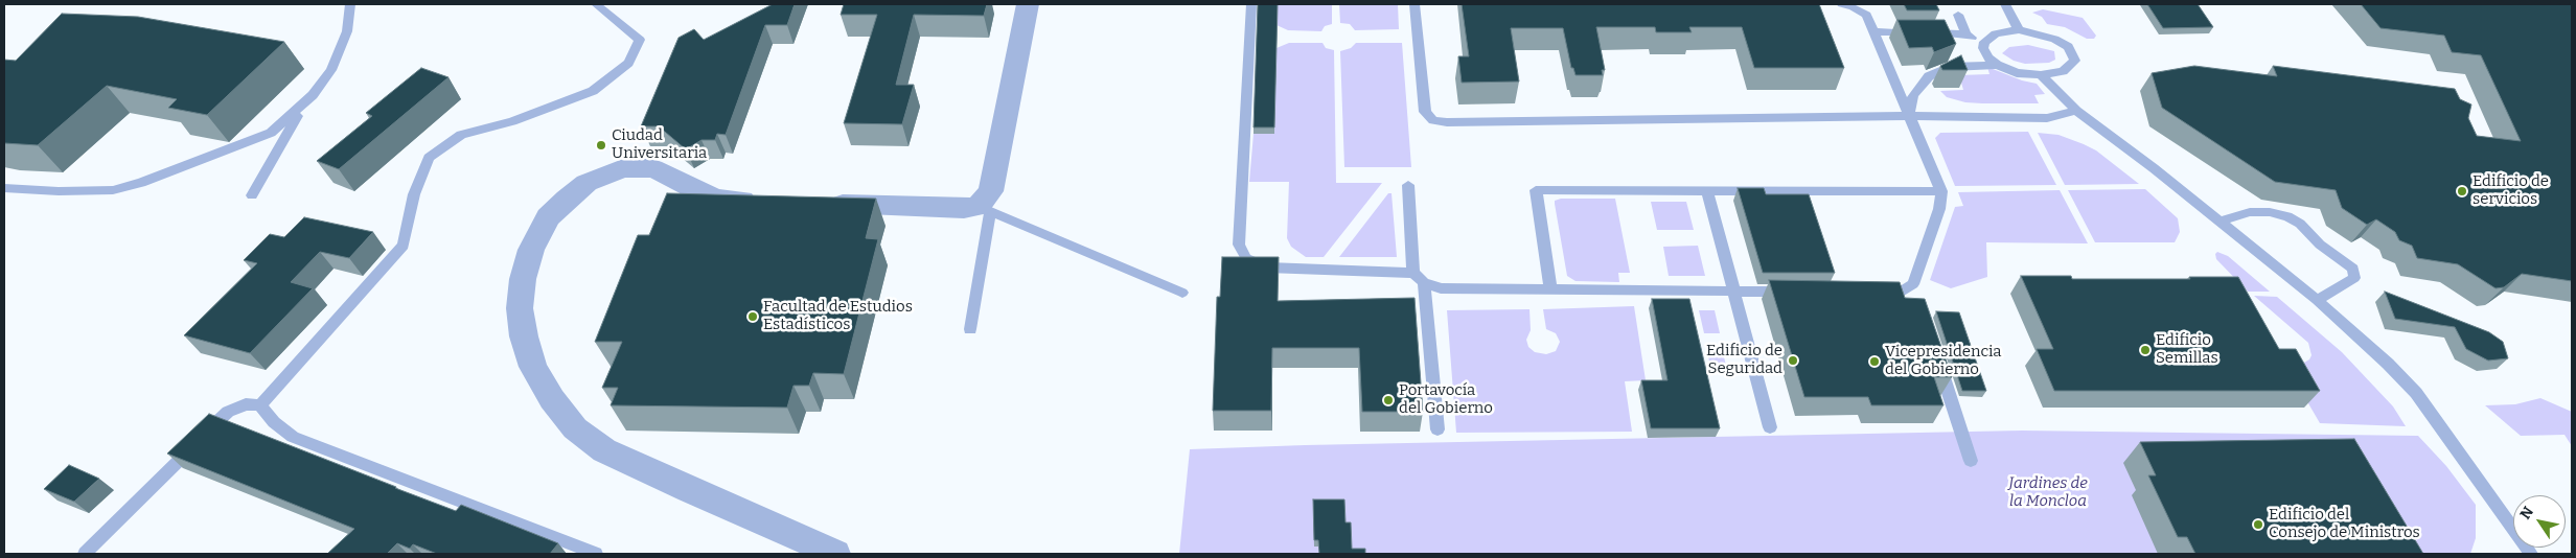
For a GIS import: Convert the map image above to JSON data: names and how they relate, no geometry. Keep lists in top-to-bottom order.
{
  "parks": ["Jardines de la Moncloa"],
  "places": [
    "Ciudad Universitaria",
    "Edificio de servicios",
    "Facultad de Estudios Estadísticos",
    "Edificio Semillas",
    "Edificio de Seguridad",
    "Vicepresidencia del Gobierno",
    "Portavocía del Gobierno",
    "Edificio del Consejo de Ministros"
  ],
  "north": "top left"
}
